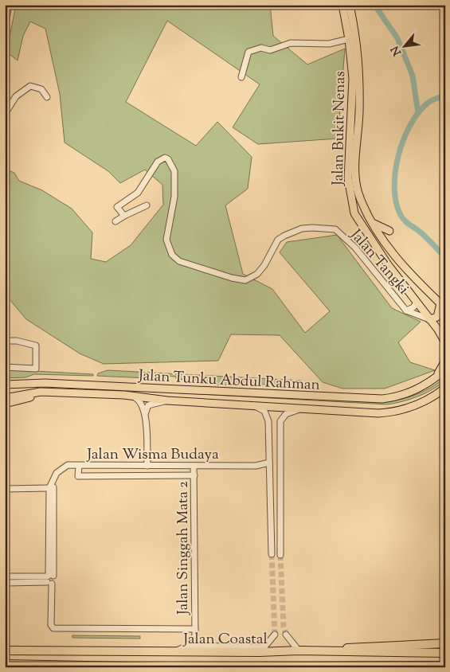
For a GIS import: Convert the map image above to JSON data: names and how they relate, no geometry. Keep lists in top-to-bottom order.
{
  "streets": {
    "highway": ["Jalan Coastal"],
    "main road": ["Jalan Bukit Nenas", "Jalan Tunku Abdul Rahman"],
    "street": ["Jalan Tangki", "Jalan Wisma Budaya", "Jalan Singgah Mata 2"]
  },
  "crossings": [
    ["Jalan Bukit Nenas", "Jalan Tangki"],
    ["Jalan Wisma Budaya", "Jalan Singgah Mata 2"]
  ],
  "north": "bottom left"
}
